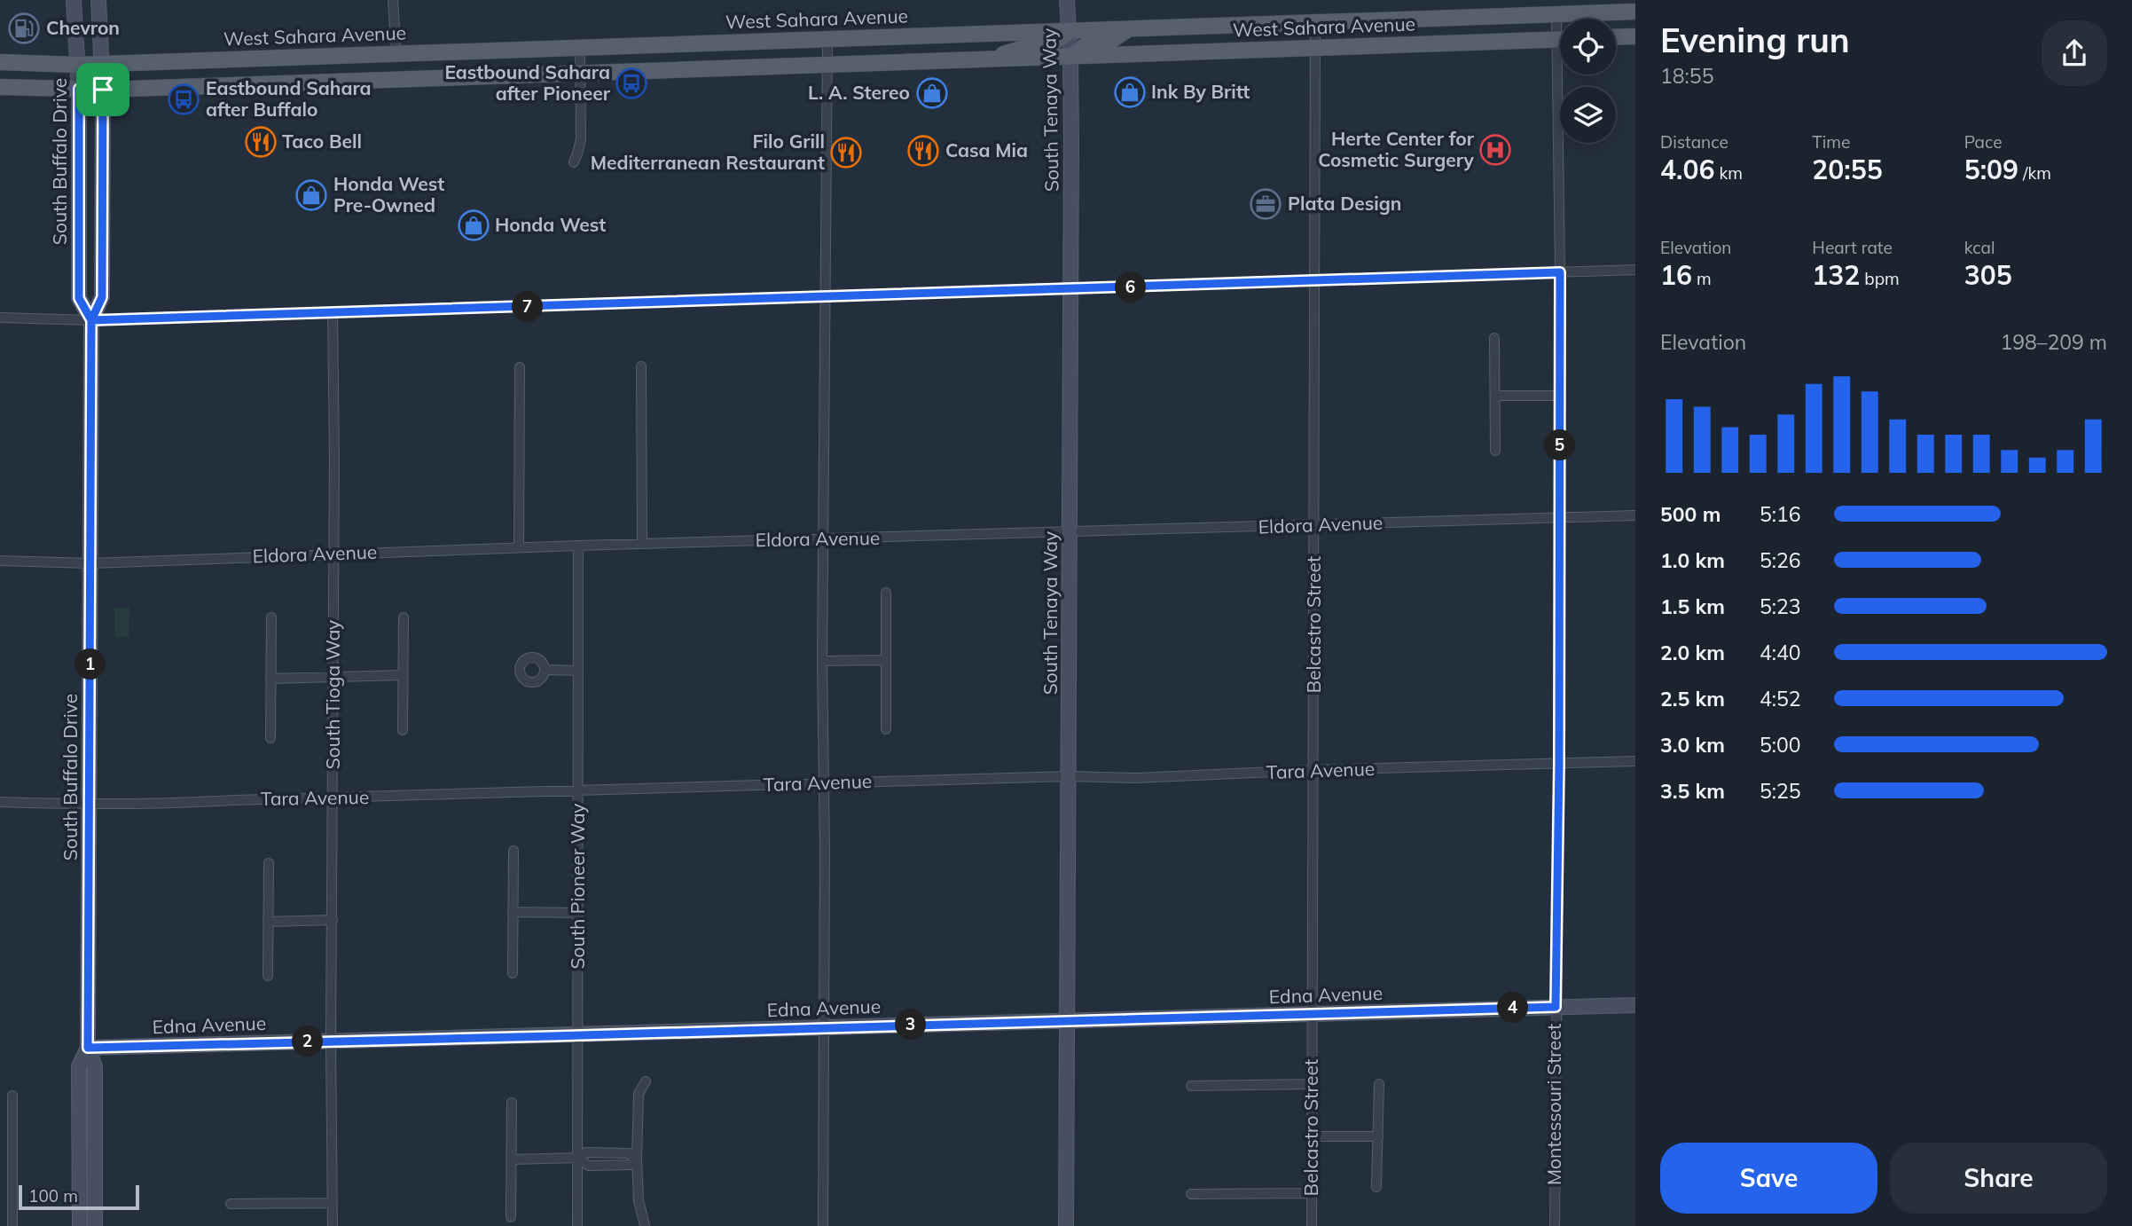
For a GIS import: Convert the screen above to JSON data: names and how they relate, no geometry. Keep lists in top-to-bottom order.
{
  "streets": {
    "main road": ["West Sahara Avenue"],
    "street": [
      "South Tenaya Way",
      "South Buffalo Drive",
      "Eldora Avenue",
      "Belcastro Street",
      "South Tioga Way",
      "Tara Avenue",
      "South Pioneer Way",
      "Edna Avenue",
      "Montessouri Street"
    ]
  },
  "crossings": [
    ["West Sahara Avenue", "South Tenaya Way"],
    ["West Sahara Avenue", "South Buffalo Drive"],
    ["West Sahara Avenue", "Belcastro Street"],
    ["West Sahara Avenue", "Montessouri Street"],
    ["South Tenaya Way", "Eldora Avenue"],
    ["South Tenaya Way", "Tara Avenue"],
    ["South Tenaya Way", "Edna Avenue"],
    ["South Buffalo Drive", "Eldora Avenue"],
    ["South Buffalo Drive", "Tara Avenue"],
    ["South Buffalo Drive", "Edna Avenue"],
    ["Eldora Avenue", "Belcastro Street"],
    ["Eldora Avenue", "South Tioga Way"],
    ["Eldora Avenue", "South Pioneer Way"],
    ["Eldora Avenue", "Montessouri Street"],
    ["Belcastro Street", "Tara Avenue"],
    ["Belcastro Street", "Edna Avenue"],
    ["South Tioga Way", "Tara Avenue"],
    ["South Tioga Way", "Edna Avenue"],
    ["Tara Avenue", "South Pioneer Way"],
    ["Tara Avenue", "Montessouri Street"],
    ["South Pioneer Way", "Edna Avenue"],
    ["Edna Avenue", "Montessouri Street"]
  ],
  "places": {
    "fuel station": ["Chevron"],
    "bus stop": ["Eastbound Sahara after Pioneer", "Eastbound Sahara after Buffalo"],
    "shop": [
      "Ink By Britt",
      "L. A. Stereo",
      "Honda West Pre-Owned",
      "Honda West"
    ],
    "restaurant": ["Taco Bell", "Casa Mia", "Filo Grill Mediterranean Restaurant"],
    "hospital": ["Herte Center for Cosmetic Surgery"],
    "office": ["Plata Design"]
  },
  "scale_bar": "100 m",
  "page": {
    "heading": ["Evening run", "18:55"],
    "stats": [
      ["Distance", "4.06 km"],
      ["Time", "20:55"],
      ["Pace", "5:09 /km"],
      ["Elevation", "16 m"],
      ["Heart rate", "132 bpm"],
      ["kcal", "305"]
    ],
    "pins": [
      "6",
      "7",
      "5",
      "1",
      "4",
      "3",
      "2"
    ],
    "chart": ["Elevation", "198–209 m"],
    "list": [
      {
        "name": "500 m",
        "note": "5:16"
      },
      {
        "name": "1.0 km",
        "note": "5:26"
      },
      {
        "name": "1.5 km",
        "note": "5:23"
      },
      {
        "name": "2.0 km",
        "note": "4:40"
      },
      {
        "name": "2.5 km",
        "note": "4:52"
      },
      {
        "name": "3.0 km",
        "note": "5:00"
      },
      {
        "name": "3.5 km",
        "note": "5:25"
      }
    ],
    "buttons": ["Save", "Share"],
    "scale": "100 m"
  }
}
